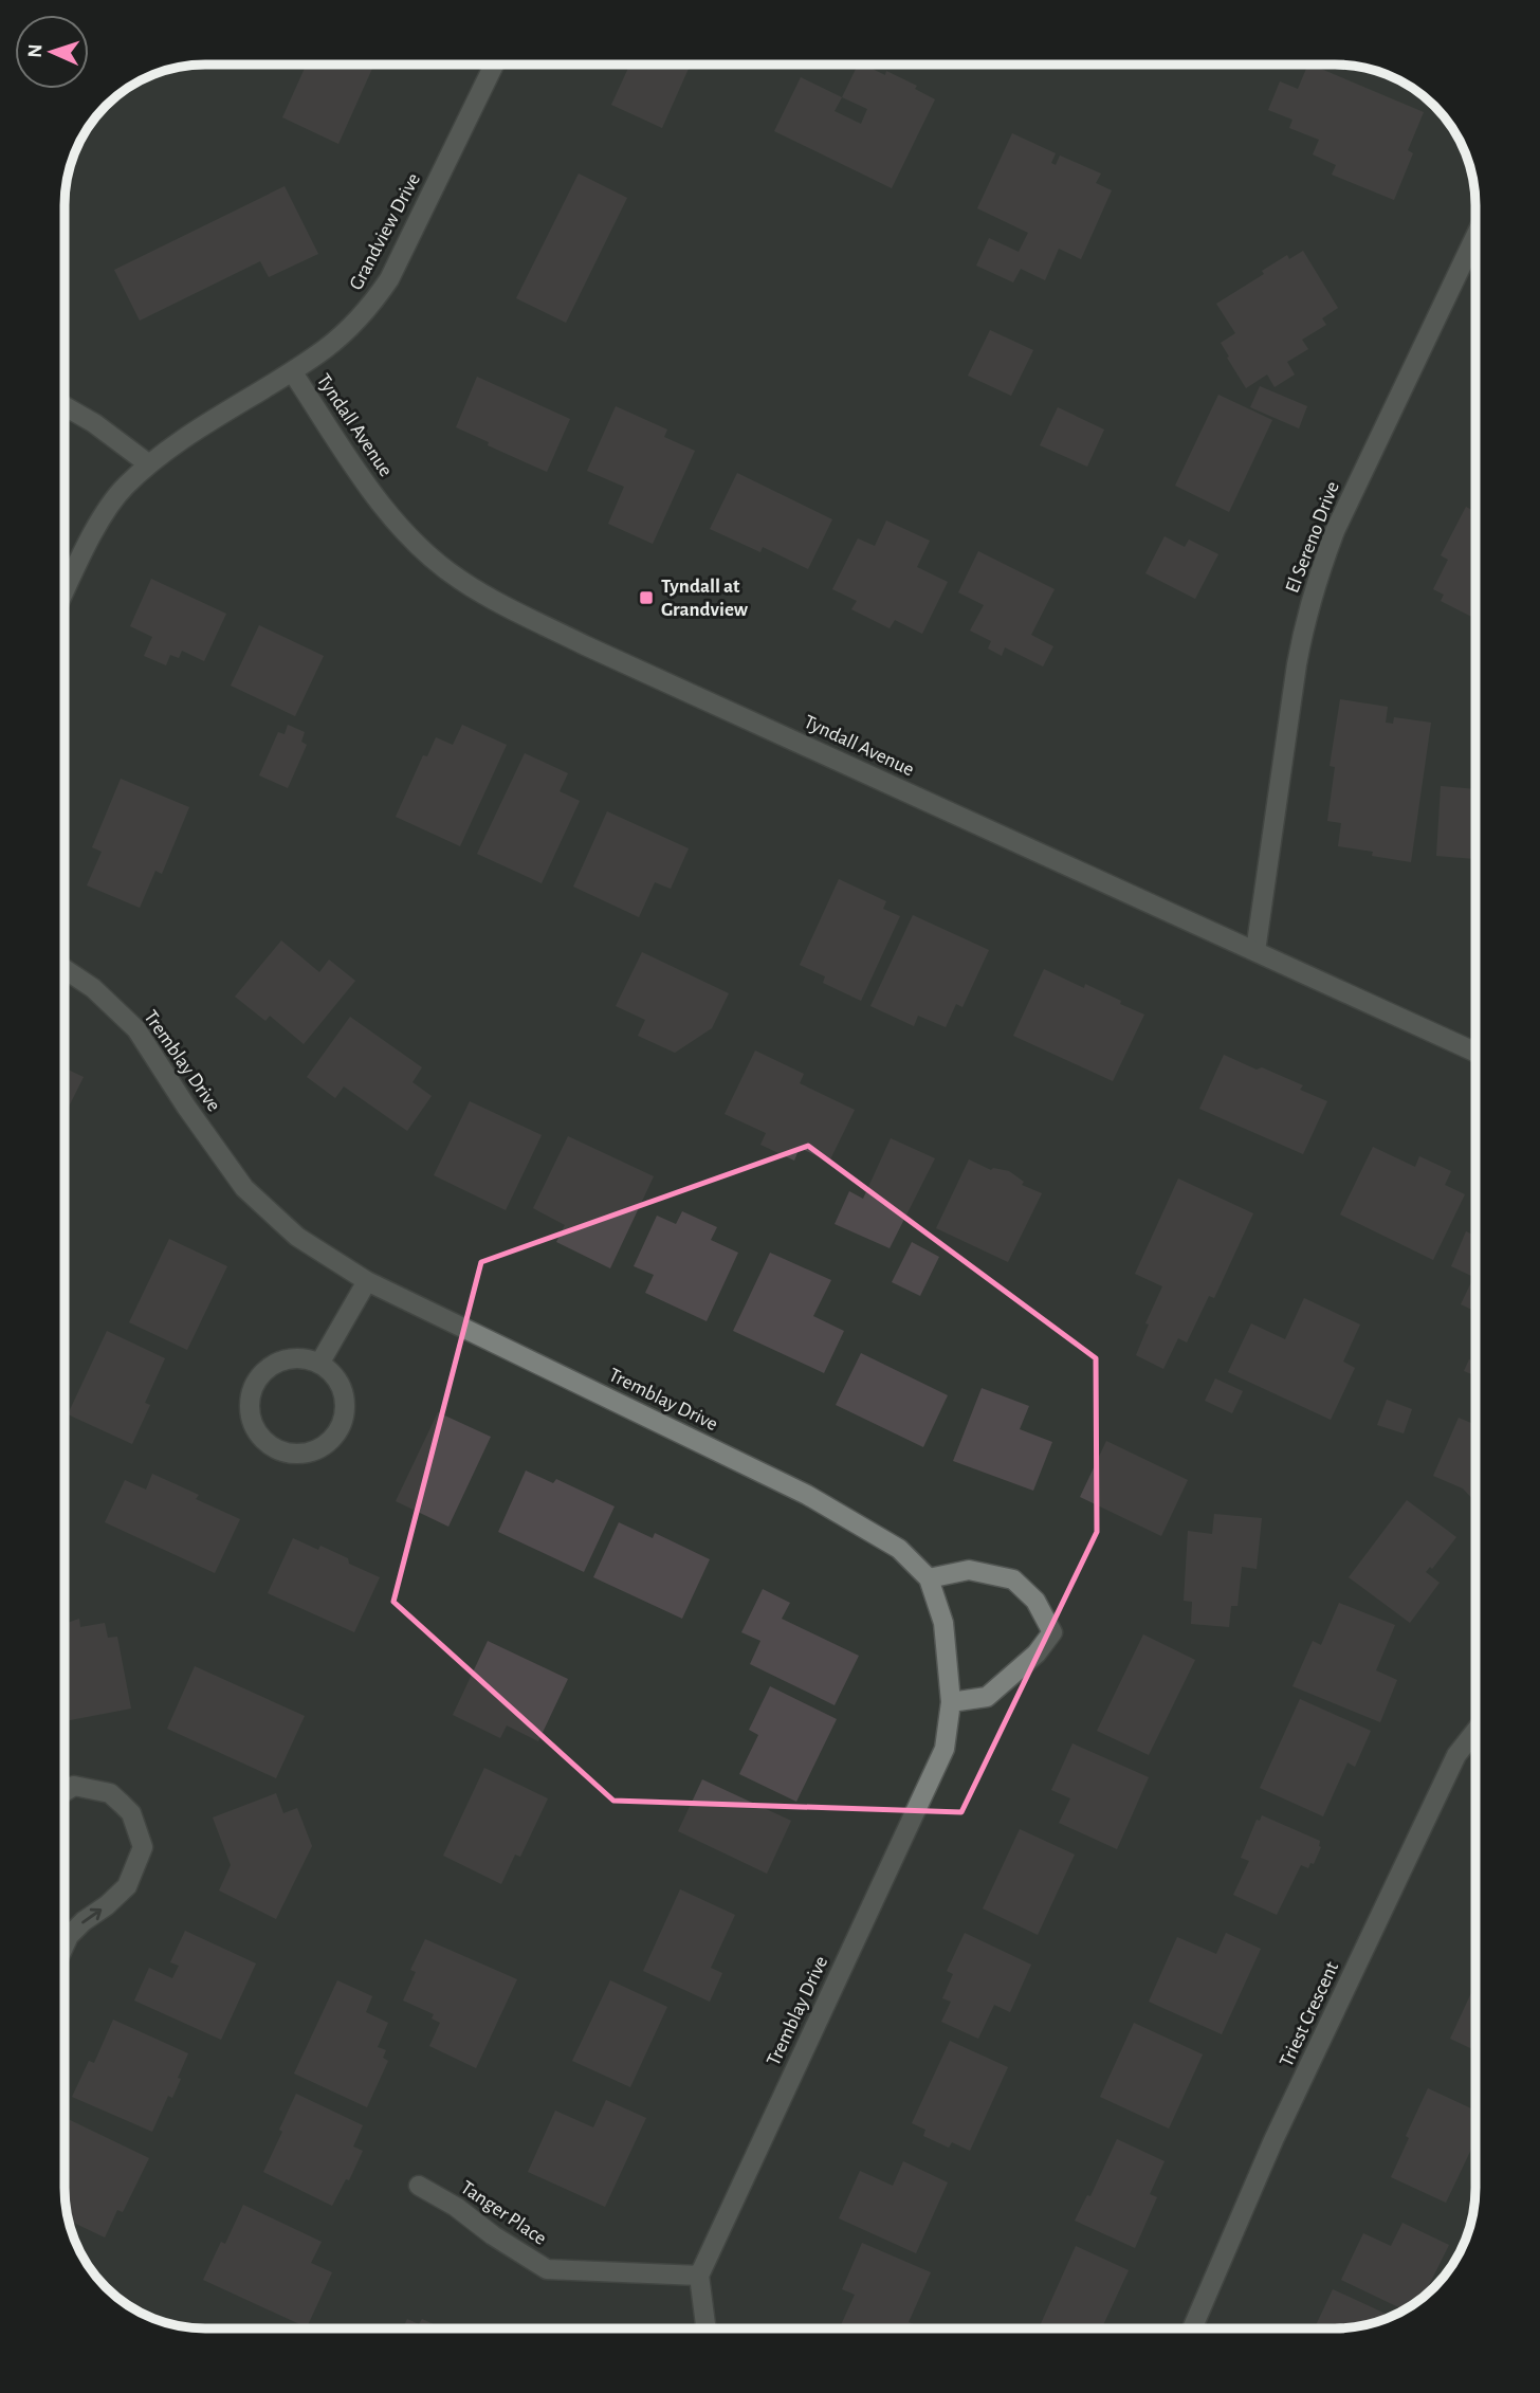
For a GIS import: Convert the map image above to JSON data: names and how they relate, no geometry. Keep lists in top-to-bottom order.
{
  "streets": {
    "street": [
      "Grandview Drive",
      "Tyndall Avenue",
      "El Sereno Drive",
      "Tremblay Drive",
      "Triest Crescent",
      "Tanger Place"
    ]
  },
  "crossings": [
    ["Grandview Drive", "Tyndall Avenue"],
    ["Tyndall Avenue", "El Sereno Drive"],
    ["Tremblay Drive", "Tanger Place"]
  ],
  "places": {
    "transit": ["Tyndall at Grandview"]
  },
  "north": "left"
}
